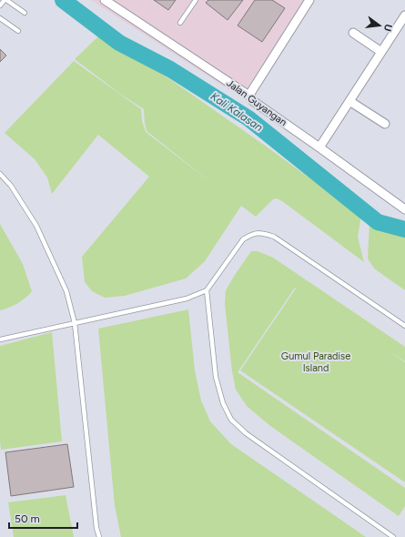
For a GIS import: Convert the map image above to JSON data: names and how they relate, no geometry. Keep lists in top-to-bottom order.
{
  "streets": {
    "street": ["Jalan Guyangan"]
  },
  "water": ["Kali Kalasan"],
  "parks": ["Gumul Paradise Island"],
  "scale_bar": "50 m",
  "north": "right"
}
